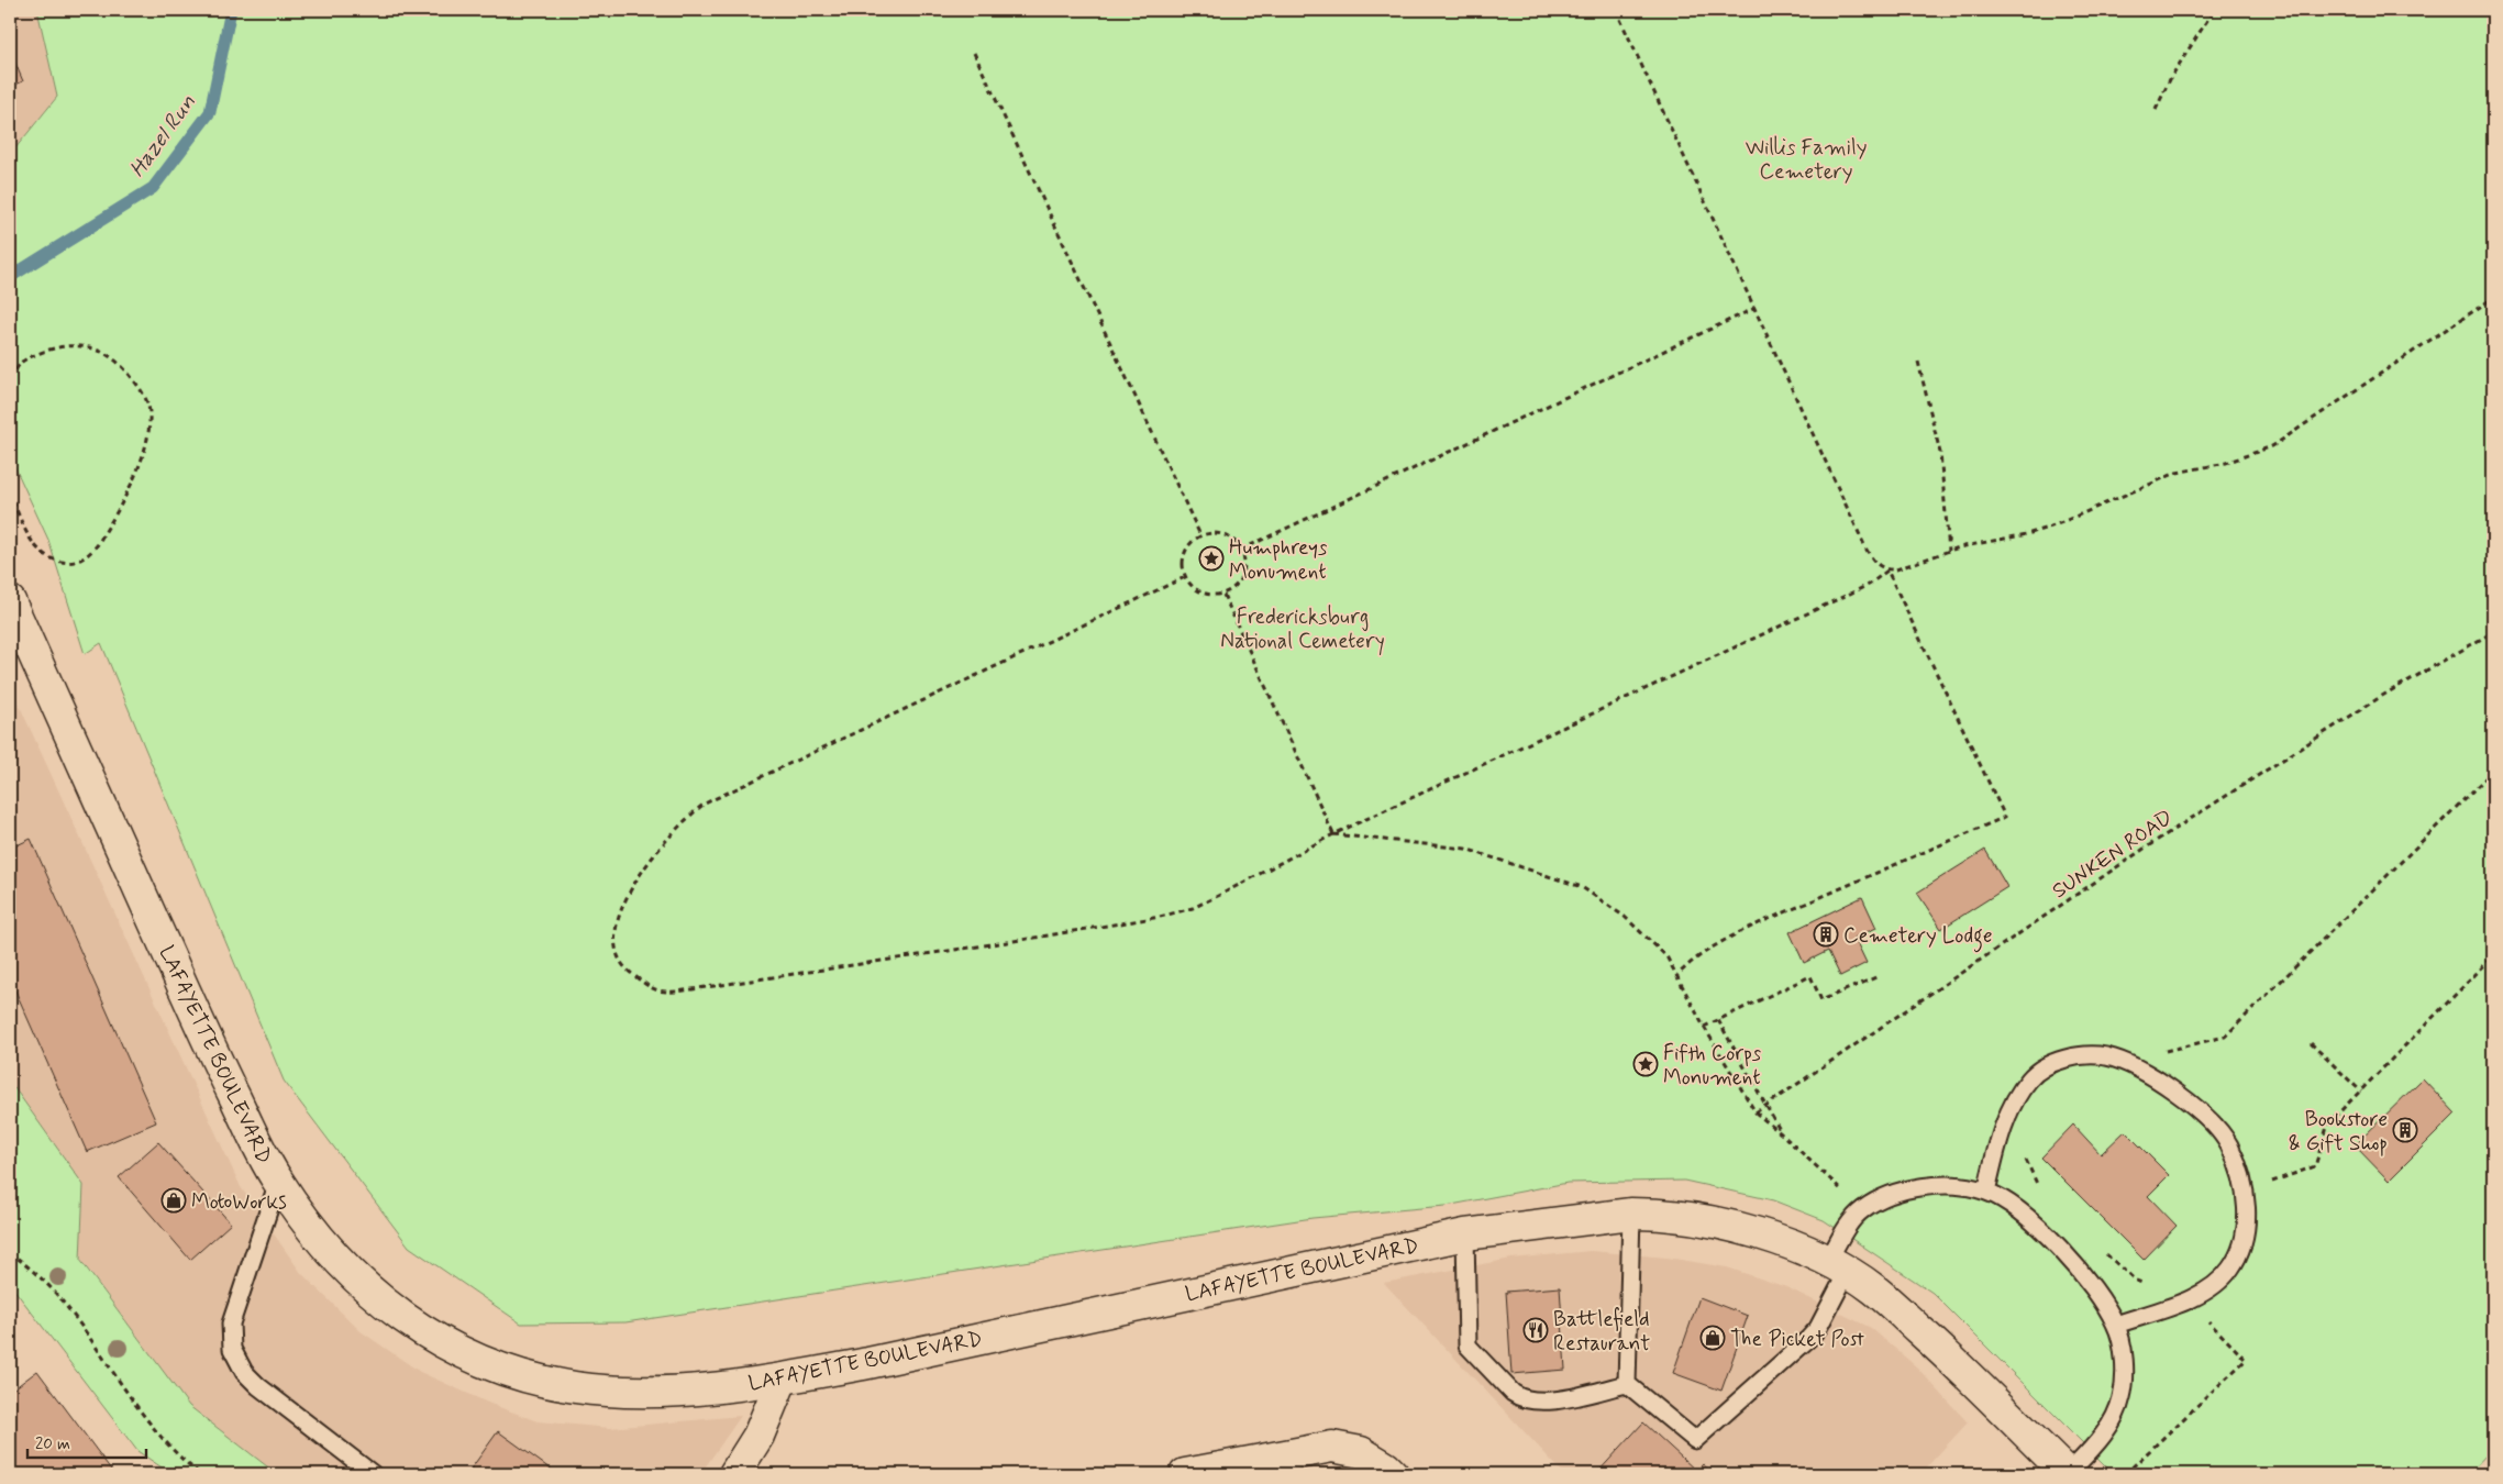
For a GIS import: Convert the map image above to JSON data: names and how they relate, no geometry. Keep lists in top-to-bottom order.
{
  "streets": {
    "main road": ["LAFAYETTE BOULEVARD"],
    "path": ["SUNKEN ROAD"]
  },
  "water": ["Hazel Run"],
  "parks": ["Willis Family Cemetery", "Fredericksburg National Cemetery"],
  "places": {
    "place": ["Humphreys Monument", "Fifth Corps Monument"],
    "building": ["Cemetery Lodge", "Bookstore & Gift Shop"],
    "shop": ["MotoWorks", "The Picket Post"],
    "restaurant": ["Battlefield Restaurant"]
  },
  "scale_bar": "20 m"
}
